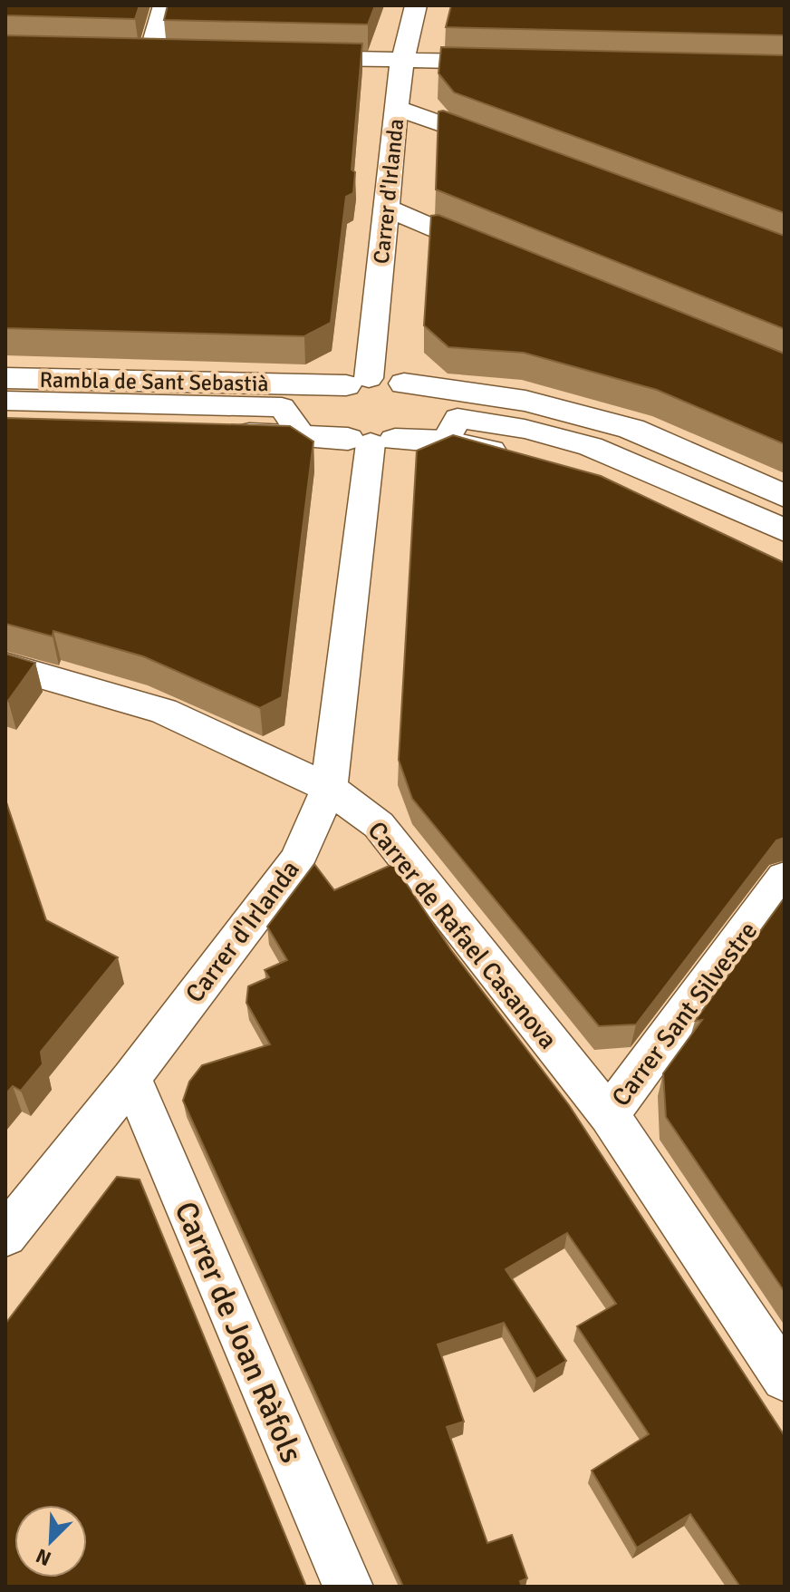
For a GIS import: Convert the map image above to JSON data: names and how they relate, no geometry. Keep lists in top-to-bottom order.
{
  "streets": {
    "street": [
      "Carrer d'Irlanda",
      "Rambla de Sant Sebastià",
      "Carrer de Rafael Casanova",
      "Carrer Sant Silvestre",
      "Carrer de Joan Ràfols"
    ]
  },
  "crossings": [
    ["Carrer d'Irlanda", "Rambla de Sant Sebastià"],
    ["Carrer d'Irlanda", "Carrer de Rafael Casanova"],
    ["Carrer d'Irlanda", "Carrer de Joan Ràfols"],
    ["Carrer de Rafael Casanova", "Carrer Sant Silvestre"]
  ],
  "north": "bottom left"
}
